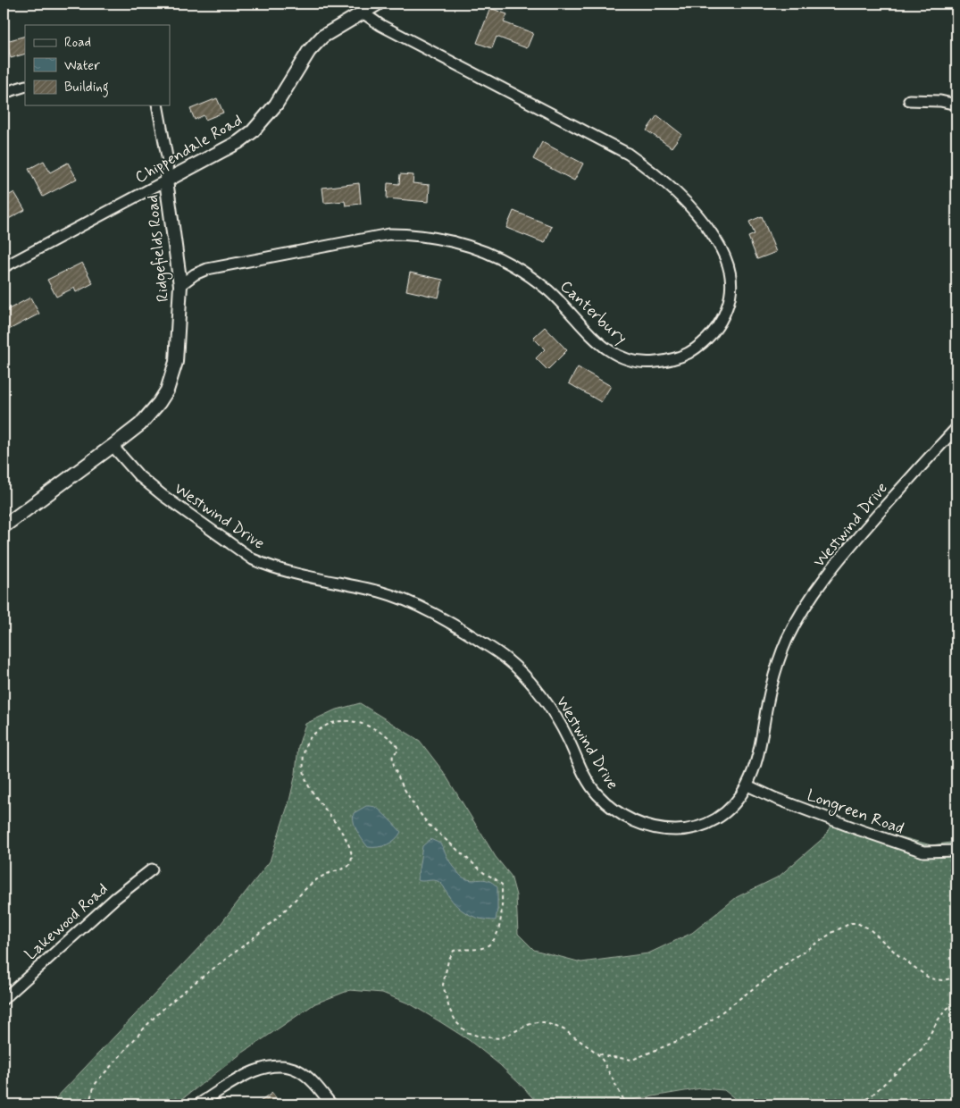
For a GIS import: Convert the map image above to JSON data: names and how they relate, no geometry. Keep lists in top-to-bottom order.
{
  "streets": {
    "street": [
      "Chippendale Road",
      "Ridgefields Road",
      "Canterbury",
      "Westwind Drive",
      "Longreen Road",
      "Lakewood Road"
    ]
  },
  "crossings": [
    ["Chippendale Road", "Ridgefields Road"],
    ["Chippendale Road", "Canterbury"],
    ["Ridgefields Road", "Canterbury"],
    ["Ridgefields Road", "Westwind Drive"],
    ["Westwind Drive", "Longreen Road"]
  ],
  "legend": ["Road", "Water", "Building"]
}
